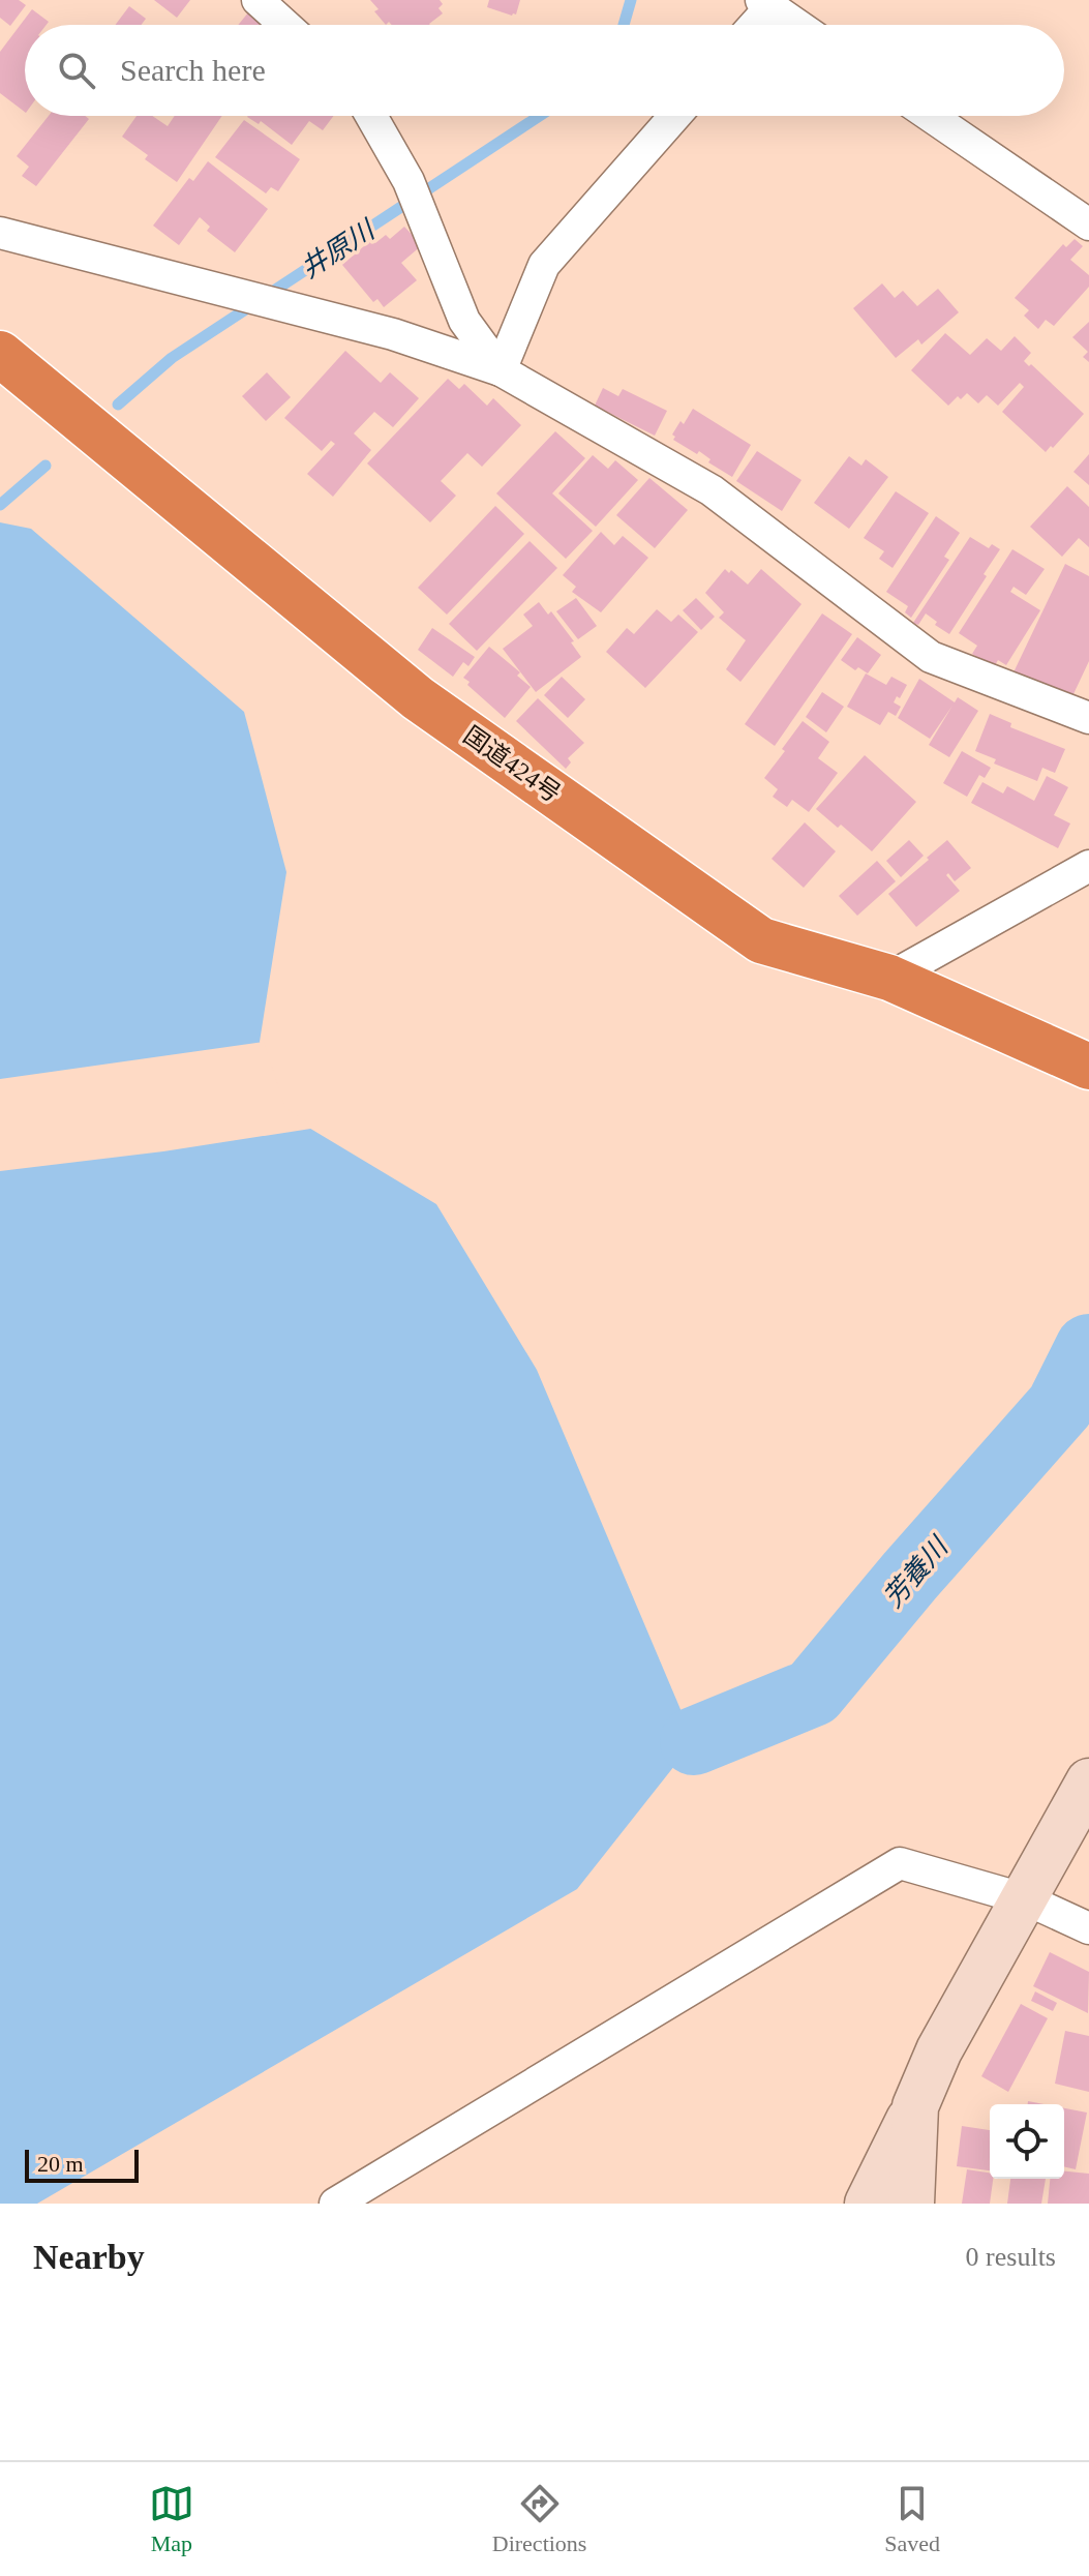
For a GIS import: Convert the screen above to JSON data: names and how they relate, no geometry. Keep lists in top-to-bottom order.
{
  "streets": {
    "highway": ["国道424号"]
  },
  "water": ["井原川", "芳養川"],
  "scale_bar": "20 m",
  "page": {
    "search": "Search here",
    "scale": "20 m",
    "heading": ["Nearby", "0 results"],
    "nav": ["Map", "Directions", "Saved"]
  }
}
